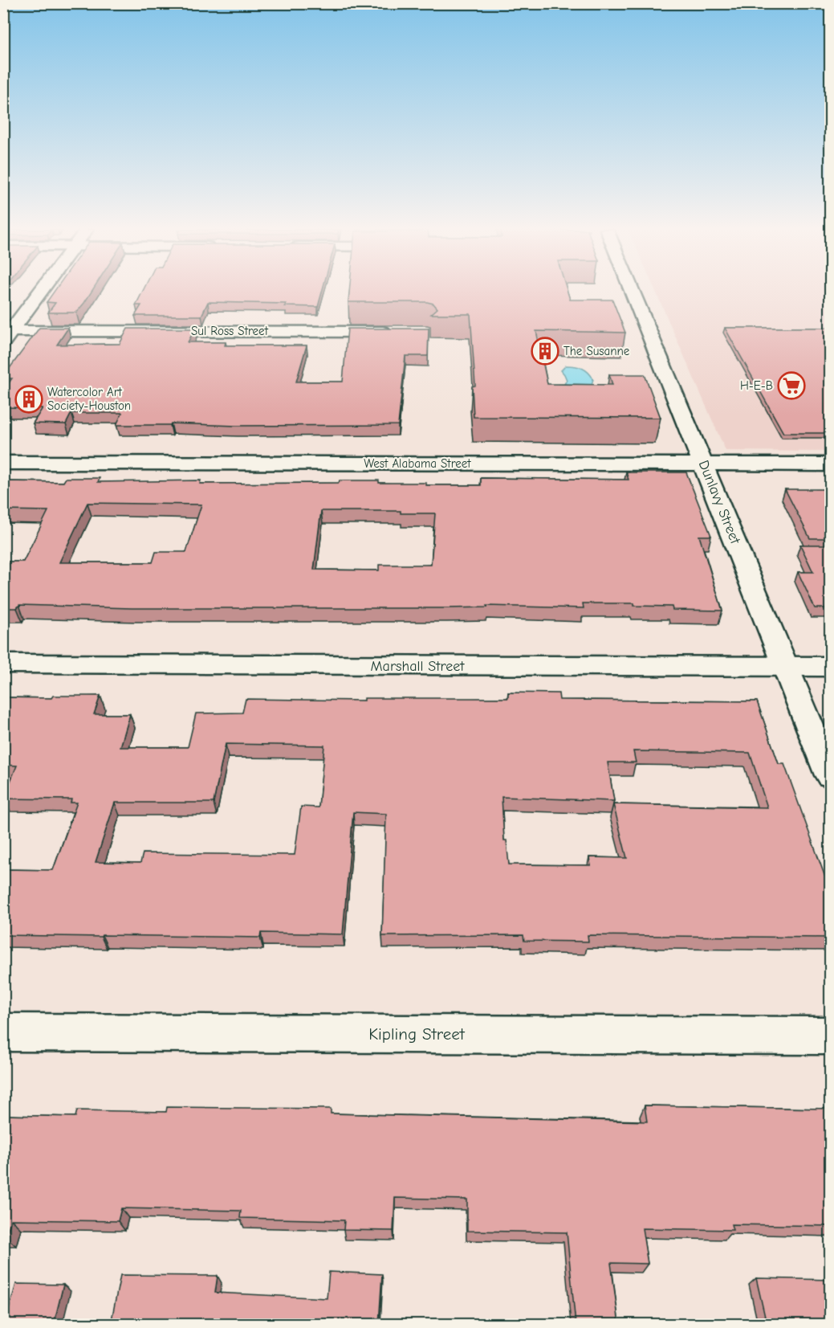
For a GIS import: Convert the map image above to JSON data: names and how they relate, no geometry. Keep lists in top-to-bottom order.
{
  "streets": {
    "street": [
      "Sul Ross Street",
      "West Alabama Street",
      "Dunlavy Street",
      "Marshall Street",
      "Kipling Street"
    ]
  },
  "crossings": [
    ["West Alabama Street", "Dunlavy Street"],
    ["Dunlavy Street", "Marshall Street"]
  ],
  "places": {
    "building": ["The Susanne", "Watercolor Art Society-Houston"],
    "supermarket": ["H-E-B"]
  }
}
